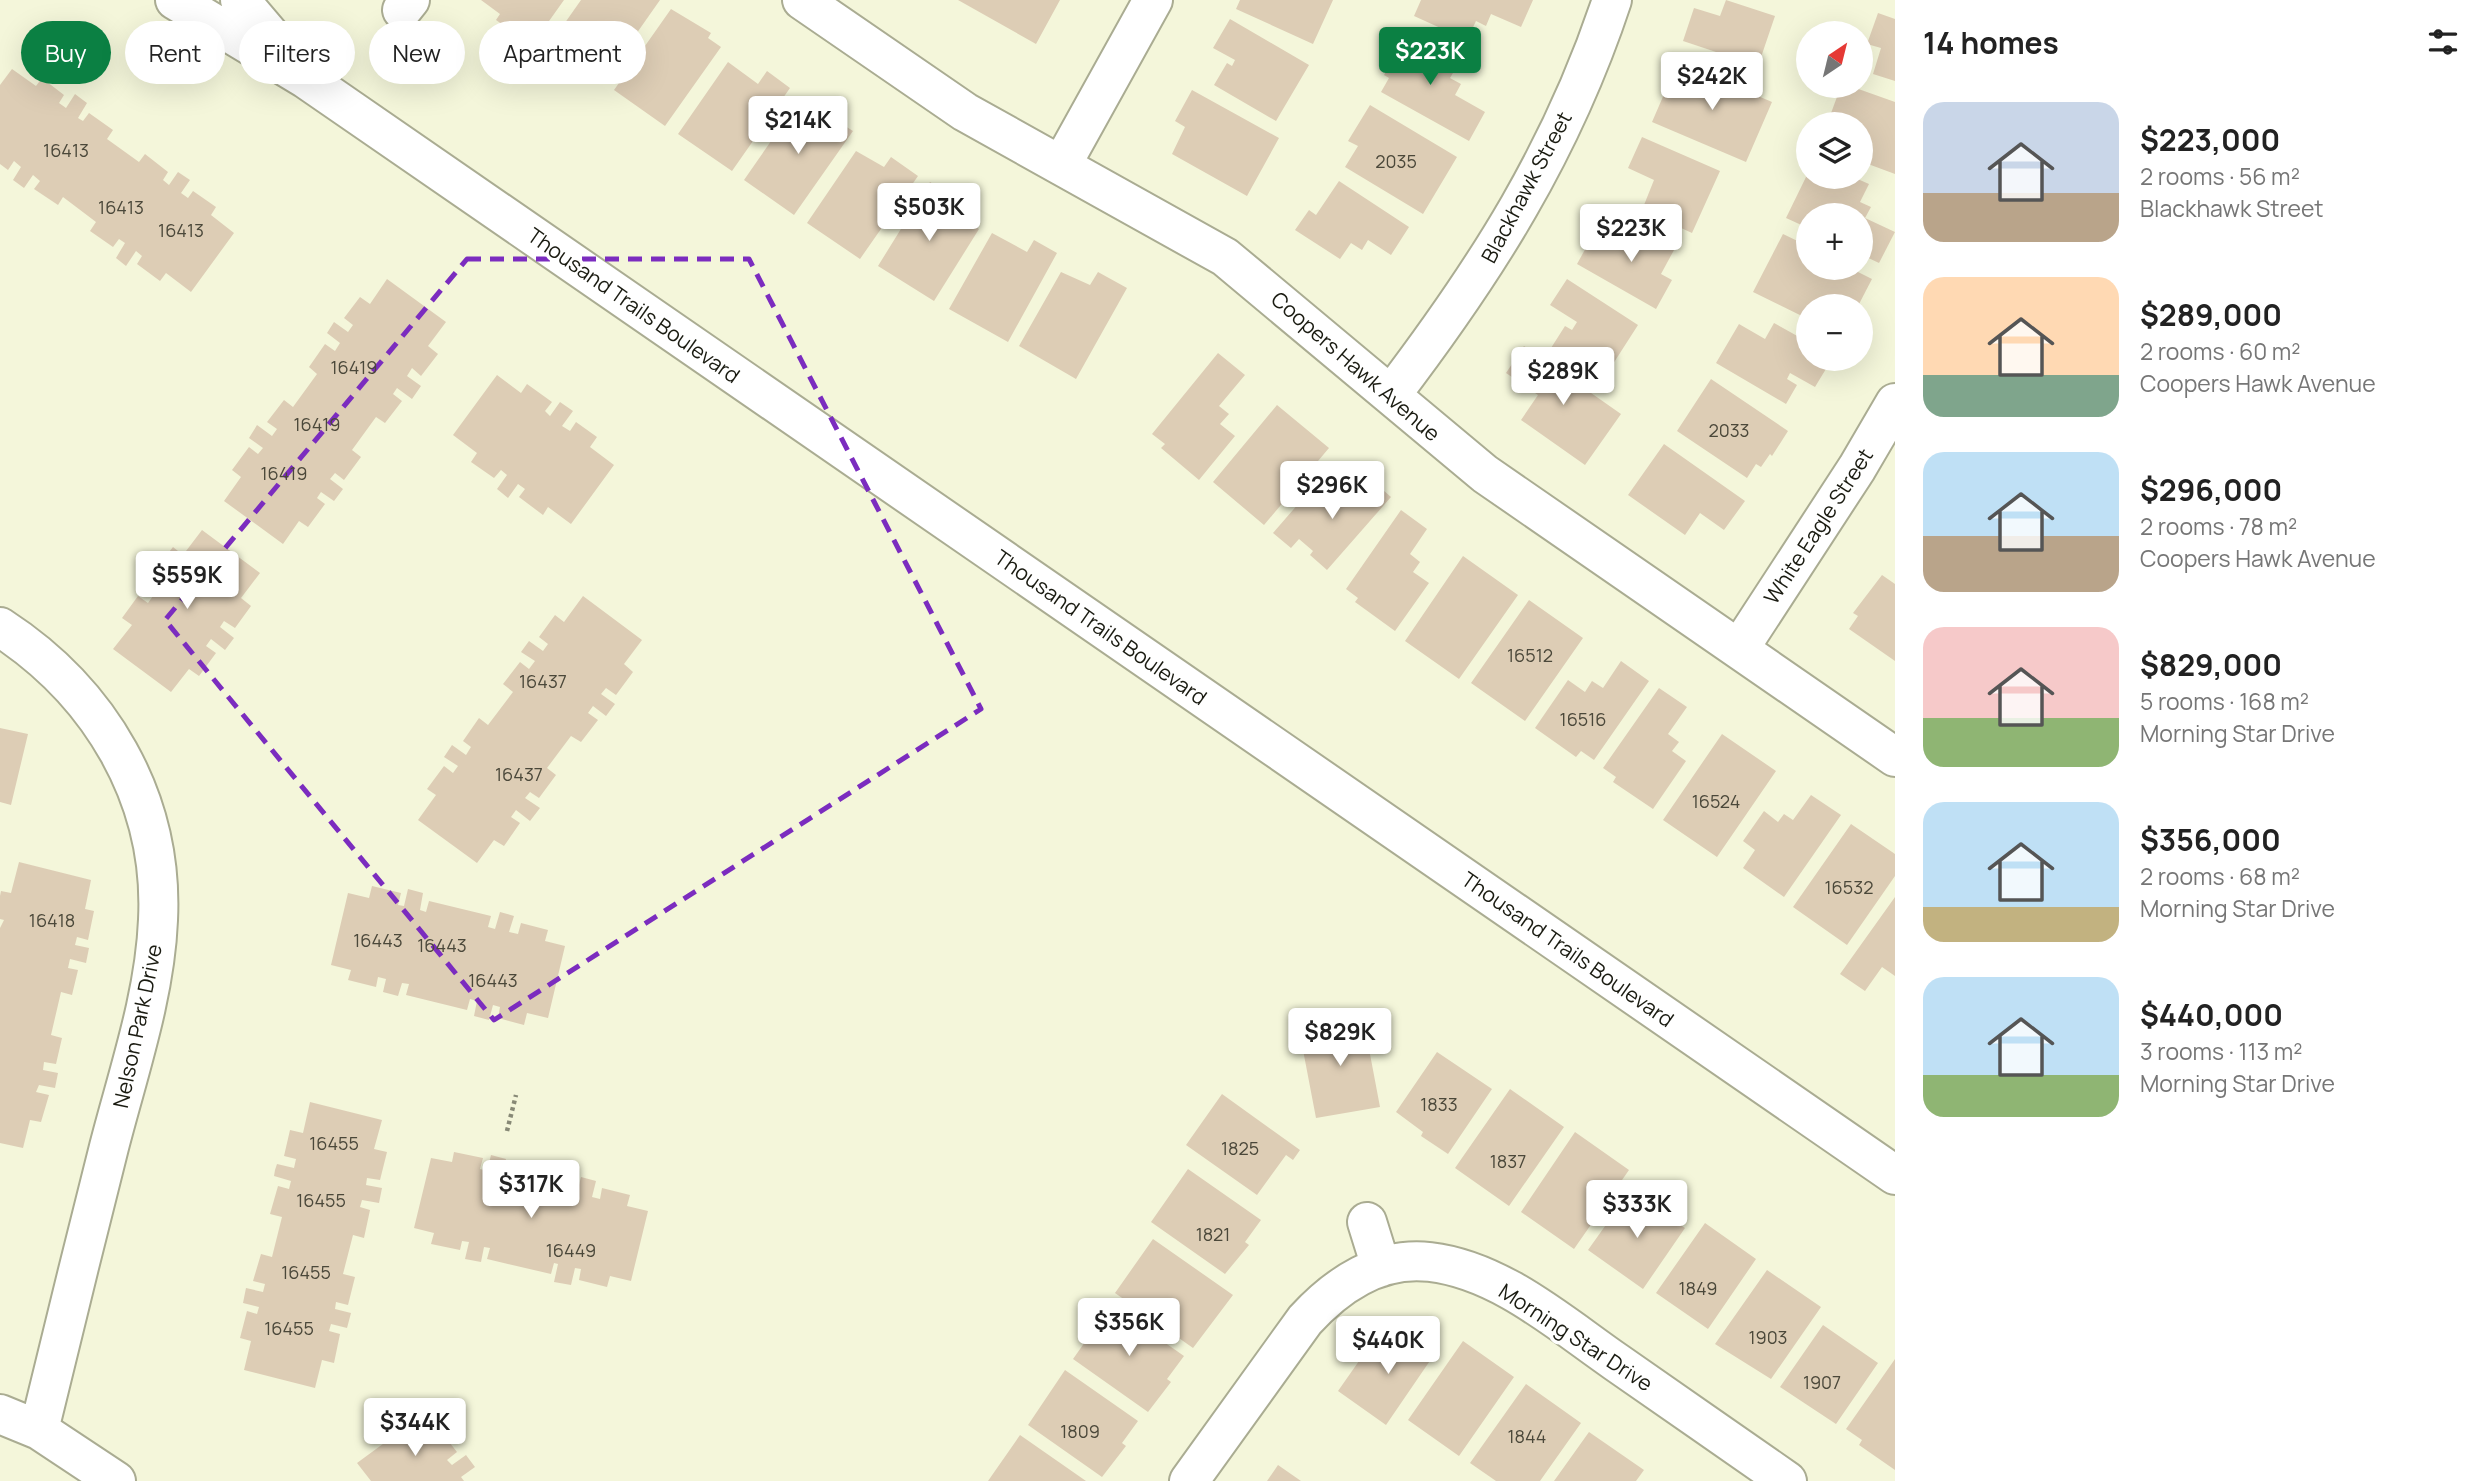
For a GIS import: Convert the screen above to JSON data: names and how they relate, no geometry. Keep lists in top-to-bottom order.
{
  "streets": {
    "street": [
      "Blackhawk Street",
      "Thousand Trails Boulevard",
      "Coopers Hawk Avenue",
      "White Eagle Street",
      "Nelson Park Drive",
      "Morning Star Drive"
    ]
  },
  "crossings": [
    ["Blackhawk Street", "Coopers Hawk Avenue"],
    ["Coopers Hawk Avenue", "White Eagle Street"]
  ],
  "house_numbers": [
    "16413",
    "2035",
    "16413",
    "16413",
    "16419",
    "16419",
    "2033",
    "16419",
    "16512",
    "16437",
    "16516",
    "16437",
    "16524",
    "16532",
    "16418",
    "16443",
    "16443",
    "16443",
    "1833",
    "16455",
    "1825",
    "1837",
    "16455",
    "1821",
    "16449",
    "16455",
    "1849",
    "16455",
    "1903",
    "1907",
    "1809",
    "1844"
  ],
  "north": "top right",
  "page": {
    "heading": "14 homes",
    "map_buttons": ["+", "−"],
    "chip": [
      "Buy",
      "Rent",
      "Filters",
      "New",
      "Apartment"
    ],
    "price": [
      "$223K",
      "$242K",
      "$214K",
      "$503K",
      "$223K",
      "$289K",
      "$296K",
      "$559K",
      "$829K",
      "$317K",
      "$333K",
      "$356K",
      "$440K",
      "$344K"
    ],
    "list": [
      {
        "name": "$223,000",
        "note": "2 rooms · 56 m² · Blackhawk Street"
      },
      {
        "name": "$289,000",
        "note": "2 rooms · 60 m² · Coopers Hawk Avenue"
      },
      {
        "name": "$296,000",
        "note": "2 rooms · 78 m² · Coopers Hawk Avenue"
      },
      {
        "name": "$829,000",
        "note": "5 rooms · 168 m² · Morning Star Drive"
      },
      {
        "name": "$356,000",
        "note": "2 rooms · 68 m² · Morning Star Drive"
      },
      {
        "name": "$440,000",
        "note": "3 rooms · 113 m² · Morning Star Drive"
      }
    ]
  }
}
